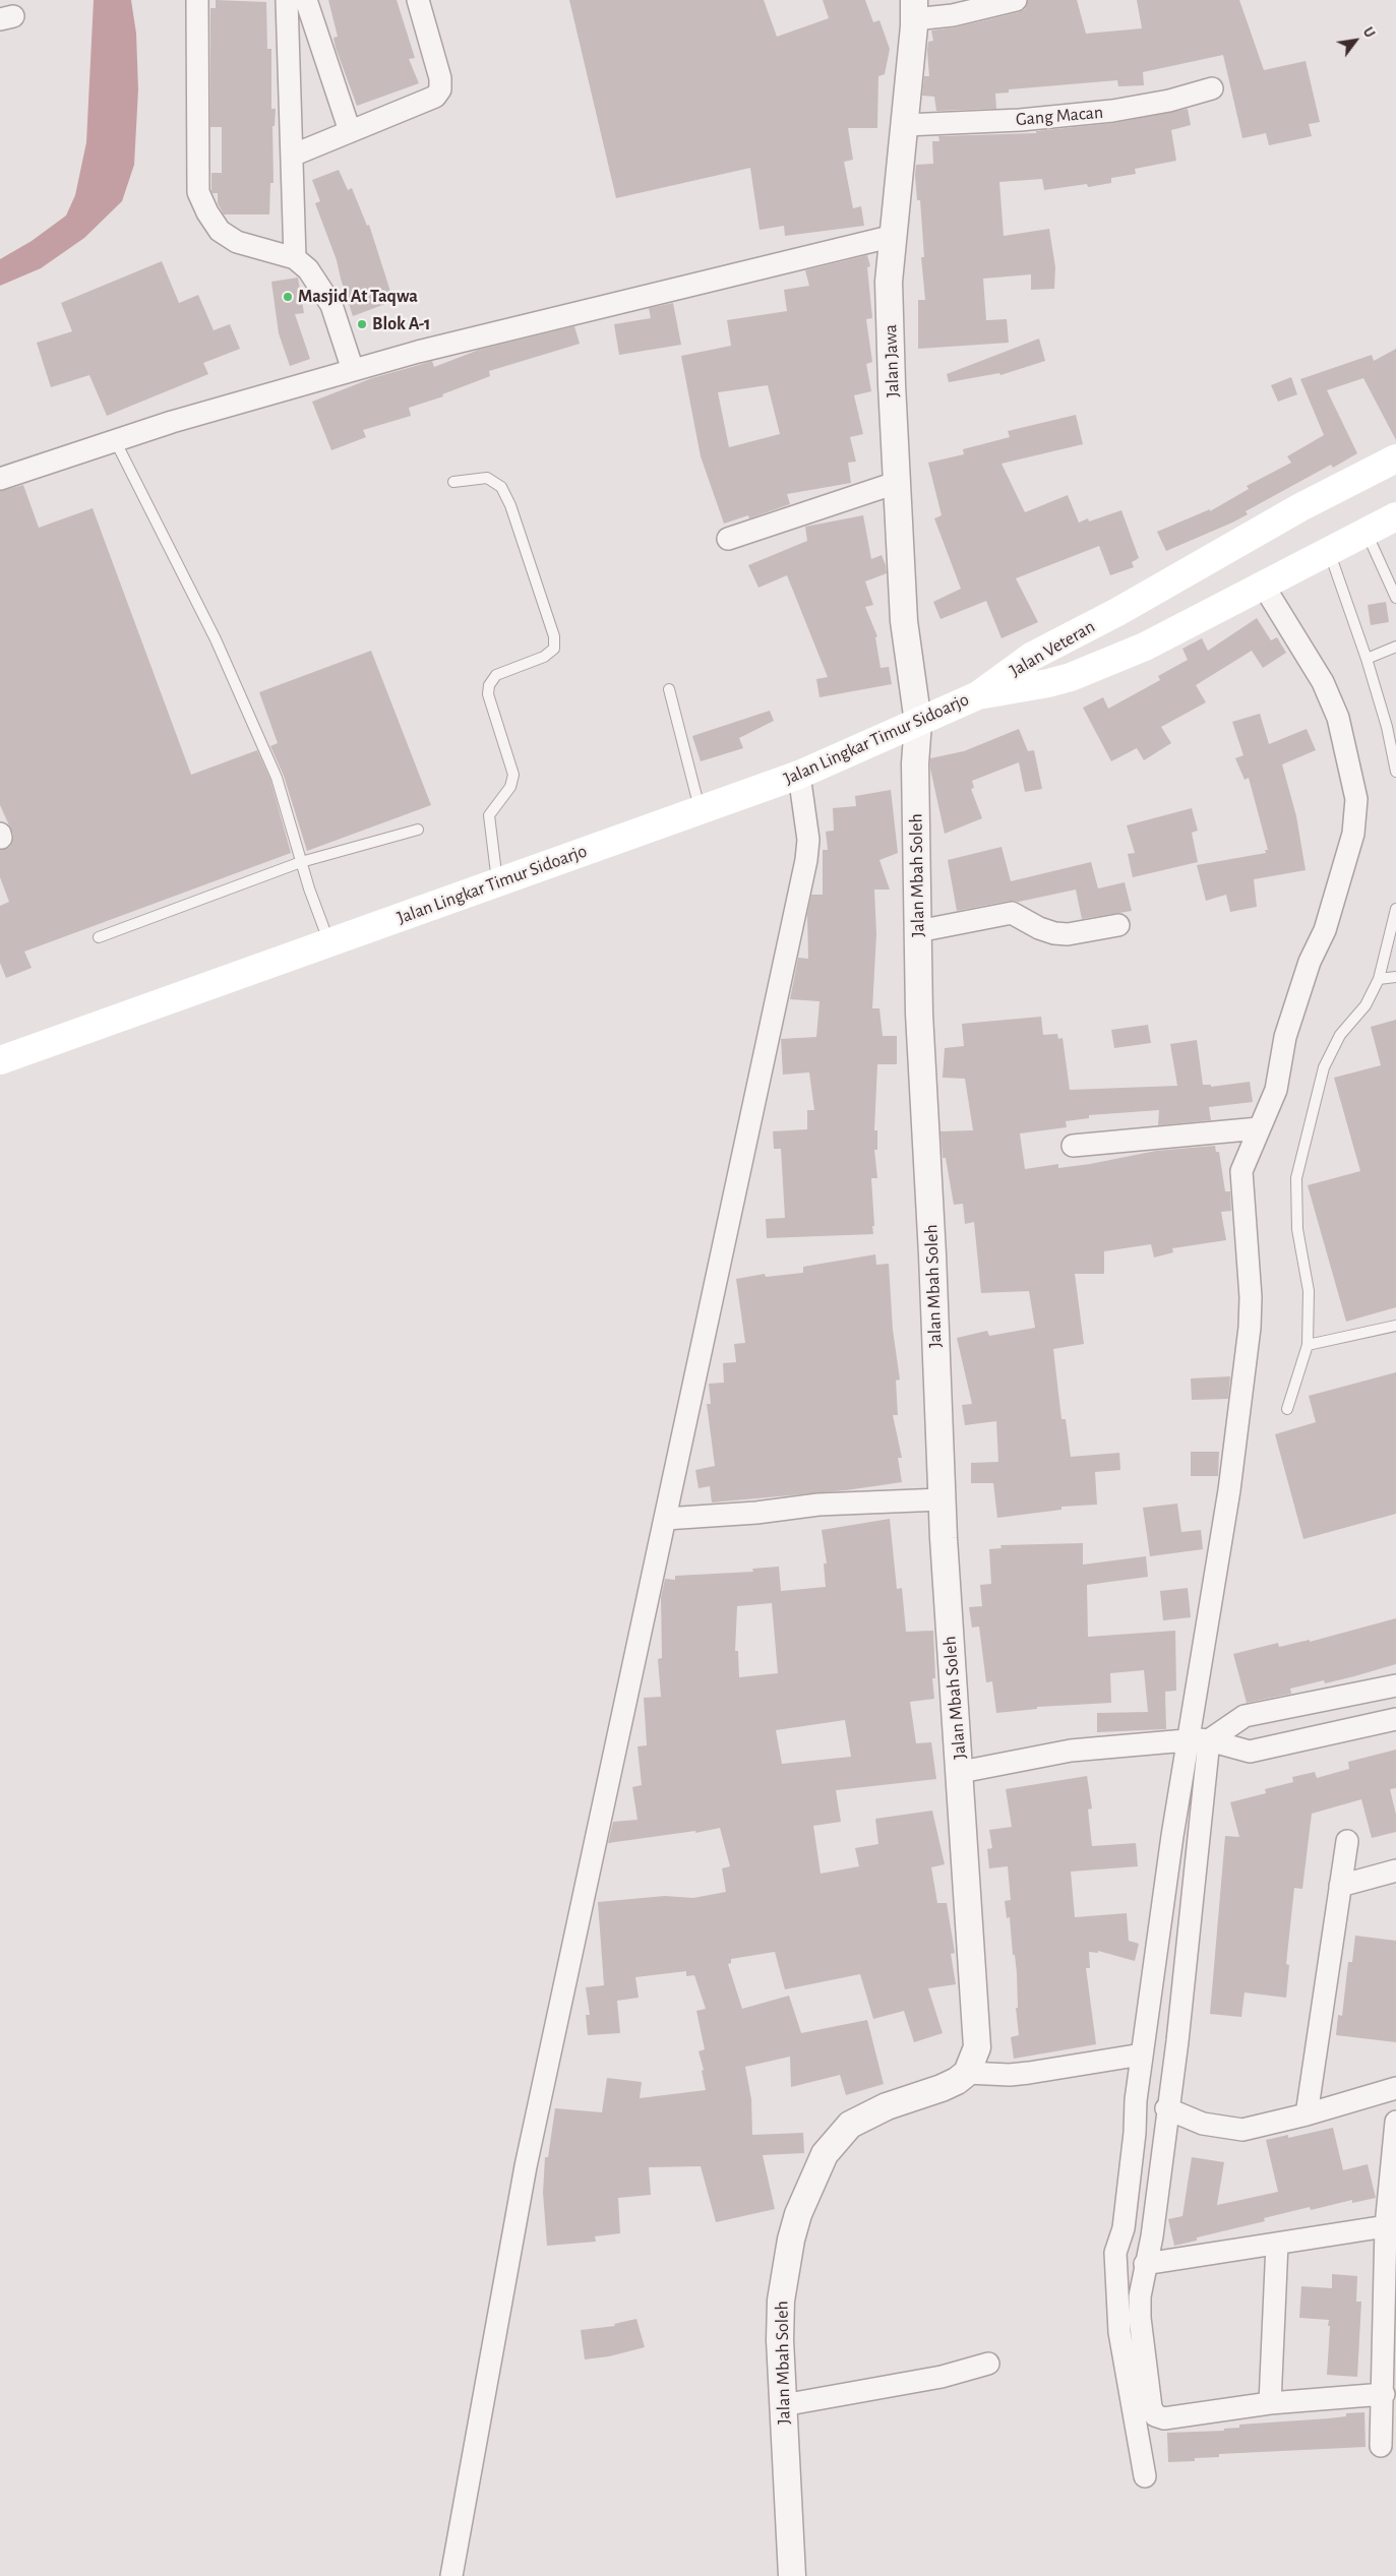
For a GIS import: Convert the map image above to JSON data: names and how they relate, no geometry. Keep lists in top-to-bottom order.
{
  "streets": {
    "main road": ["Jalan Veteran", "Jalan Lingkar Timur Sidoarjo"],
    "street": ["Gang Macan", "Jalan Jawa", "Jalan Mbah Soleh"]
  },
  "crossings": [
    ["Gang Macan", "Jalan Jawa"],
    ["Jalan Jawa", "Jalan Lingkar Timur Sidoarjo"],
    ["Jalan Jawa", "Jalan Mbah Soleh"],
    ["Jalan Veteran", "Jalan Lingkar Timur Sidoarjo"],
    ["Jalan Lingkar Timur Sidoarjo", "Jalan Mbah Soleh"]
  ],
  "places": ["Masjid At Taqwa", "Blok A-1"],
  "north": "top right"
}
